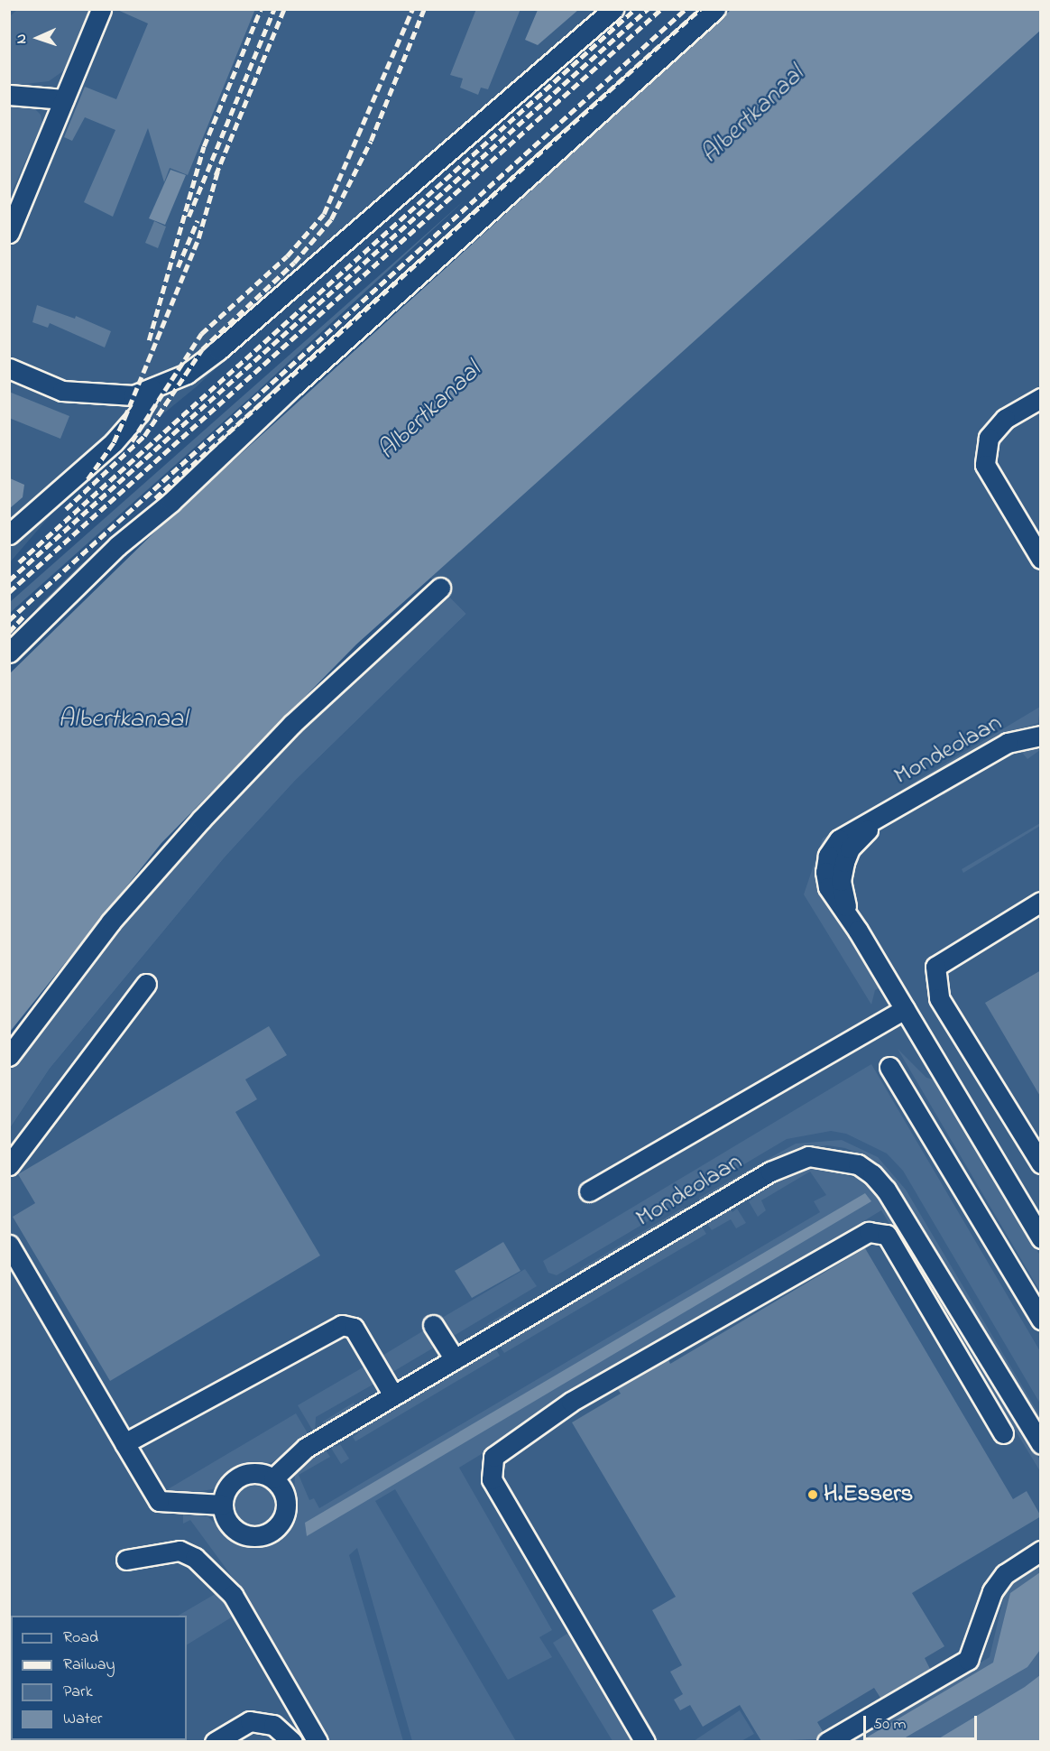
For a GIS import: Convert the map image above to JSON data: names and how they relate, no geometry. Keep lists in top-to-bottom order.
{
  "streets": {
    "street": ["Mondeolaan"]
  },
  "water": ["Albertkanaal"],
  "places": ["H.Essers"],
  "legend": [
    "Road",
    "Railway",
    "Park",
    "Water"
  ],
  "scale_bar": "50 m",
  "north": "left"
}
